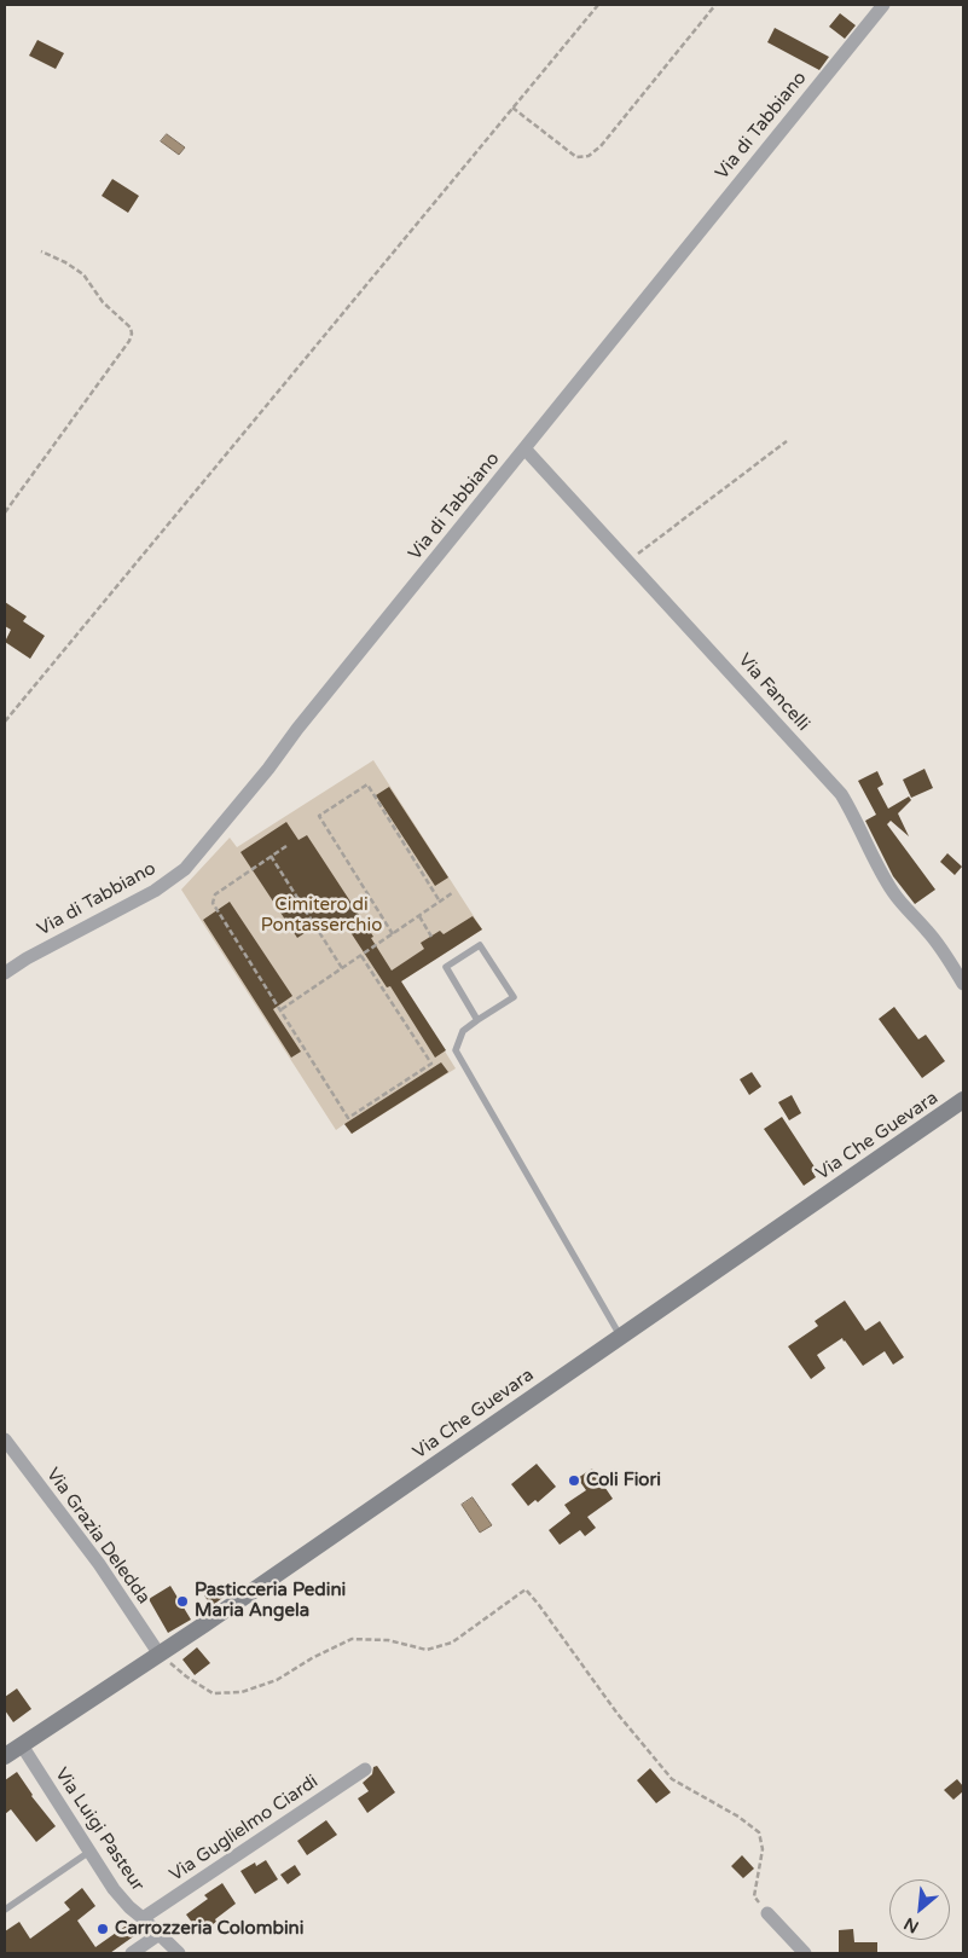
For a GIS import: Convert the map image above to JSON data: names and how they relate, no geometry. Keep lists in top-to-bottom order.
{
  "streets": {
    "main road": ["Via Che Guevara"],
    "street": [
      "Via di Tabbiano",
      "Via Fancelli",
      "Via Grazia Deledda",
      "Via Guglielmo Ciardi",
      "Via Luigi Pasteur"
    ]
  },
  "crossings": [
    ["Via di Tabbiano", "Via Fancelli"],
    ["Via Che Guevara", "Via Grazia Deledda"],
    ["Via Che Guevara", "Via Luigi Pasteur"],
    ["Via Guglielmo Ciardi", "Via Luigi Pasteur"]
  ],
  "parks": ["Cimitero di Pontasserchio"],
  "places": ["Coli Fiori", "Pasticceria Pedini Maria Angela", "Carrozzeria Colombini"],
  "north": "bottom left"
}
